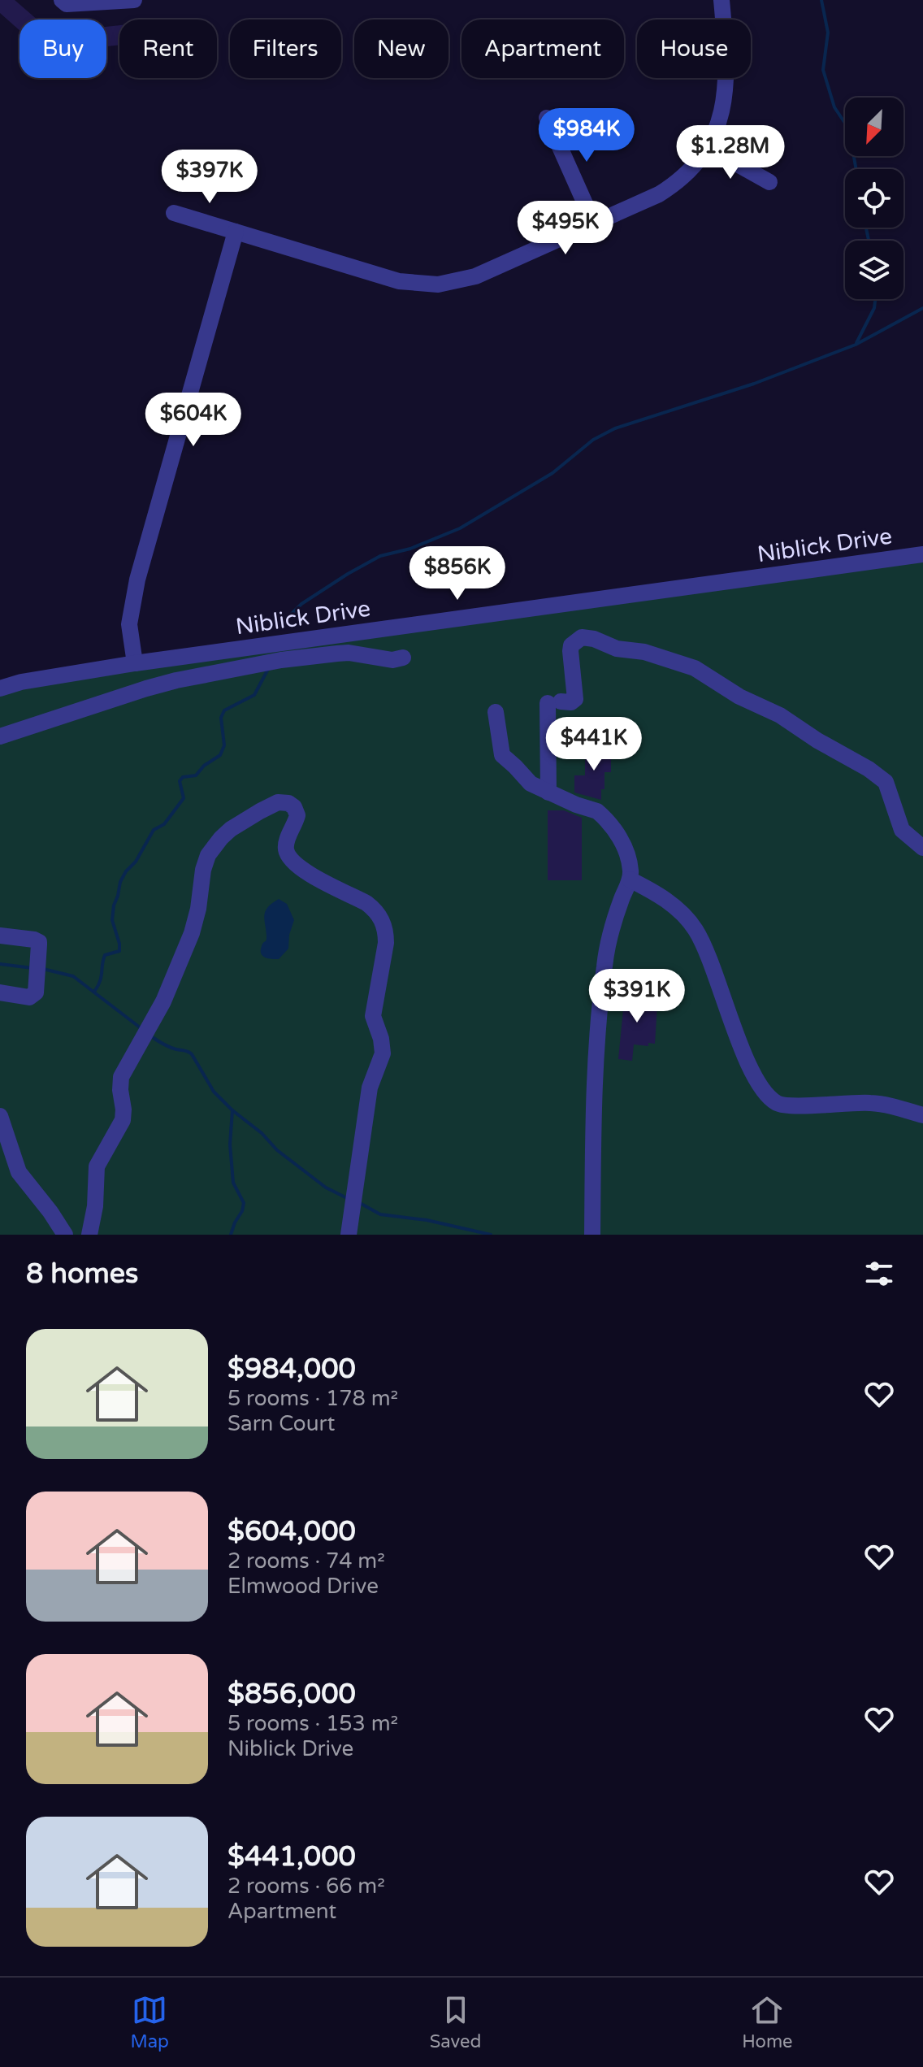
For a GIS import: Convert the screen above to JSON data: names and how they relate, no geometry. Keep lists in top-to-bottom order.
{
  "streets": {
    "street": ["Niblick Drive"]
  },
  "north": "bottom left",
  "page": {
    "chip": [
      "Buy",
      "Rent",
      "Filters",
      "New",
      "Apartment",
      "House"
    ],
    "price": [
      "$984K",
      "$1.28M",
      "$397K",
      "$495K",
      "$604K",
      "$856K",
      "$441K",
      "$391K"
    ],
    "heading": "8 homes",
    "list": [
      {
        "name": "$984,000",
        "note": "5 rooms · 178 m² · Sarn Court"
      },
      {
        "name": "$604,000",
        "note": "2 rooms · 74 m² · Elmwood Drive"
      },
      {
        "name": "$856,000",
        "note": "5 rooms · 153 m² · Niblick Drive"
      },
      {
        "name": "$441,000",
        "note": "2 rooms · 66 m² · Apartment"
      }
    ],
    "tabs": ["Map", "Saved", "Home"]
  }
}
